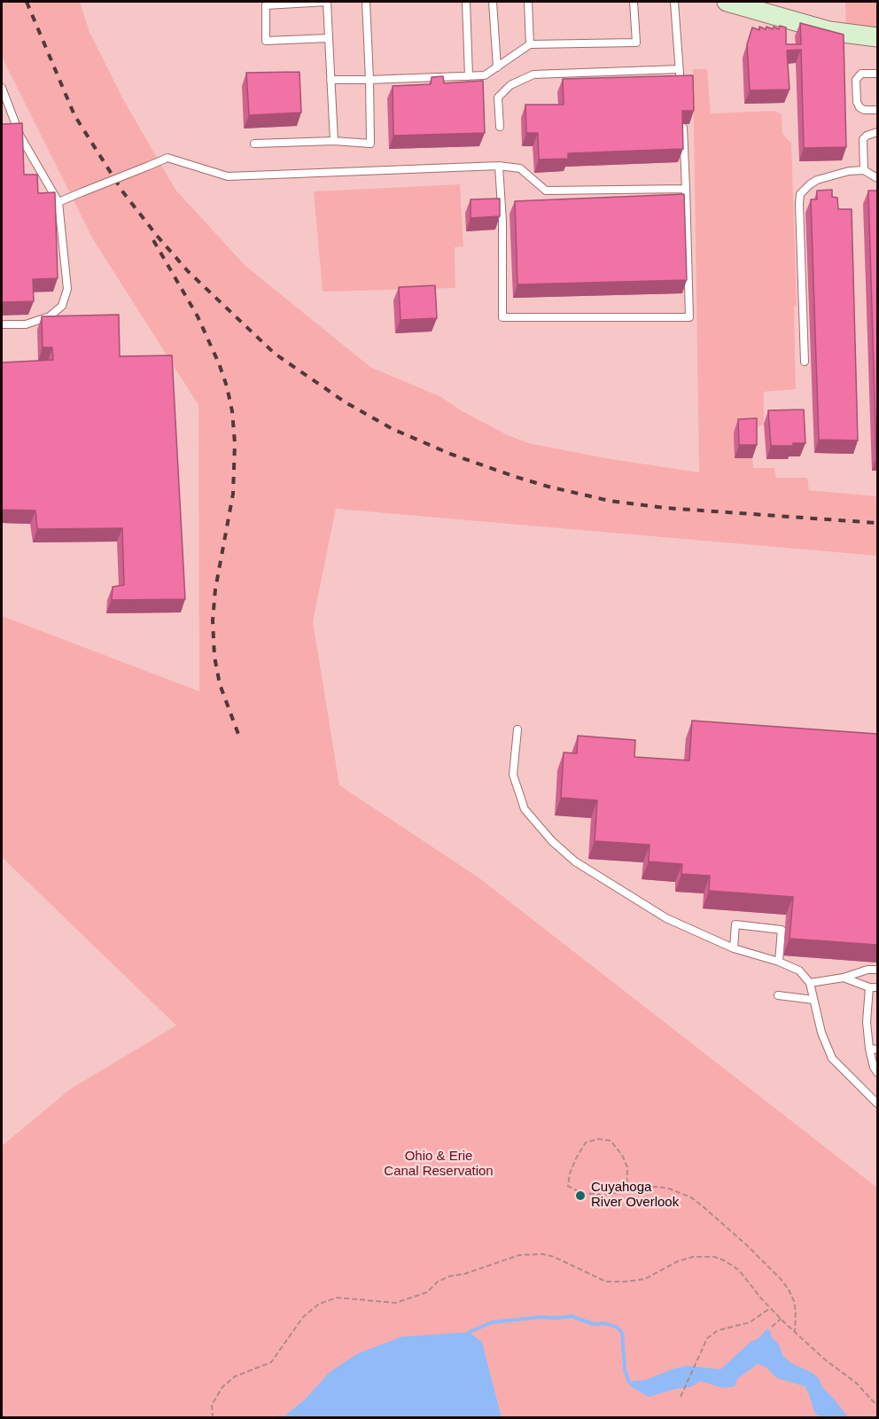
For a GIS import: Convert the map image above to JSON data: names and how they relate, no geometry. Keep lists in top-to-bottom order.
{
  "parks": ["Ohio & Erie Canal Reservation"],
  "places": ["Cuyahoga River Overlook"]
}
